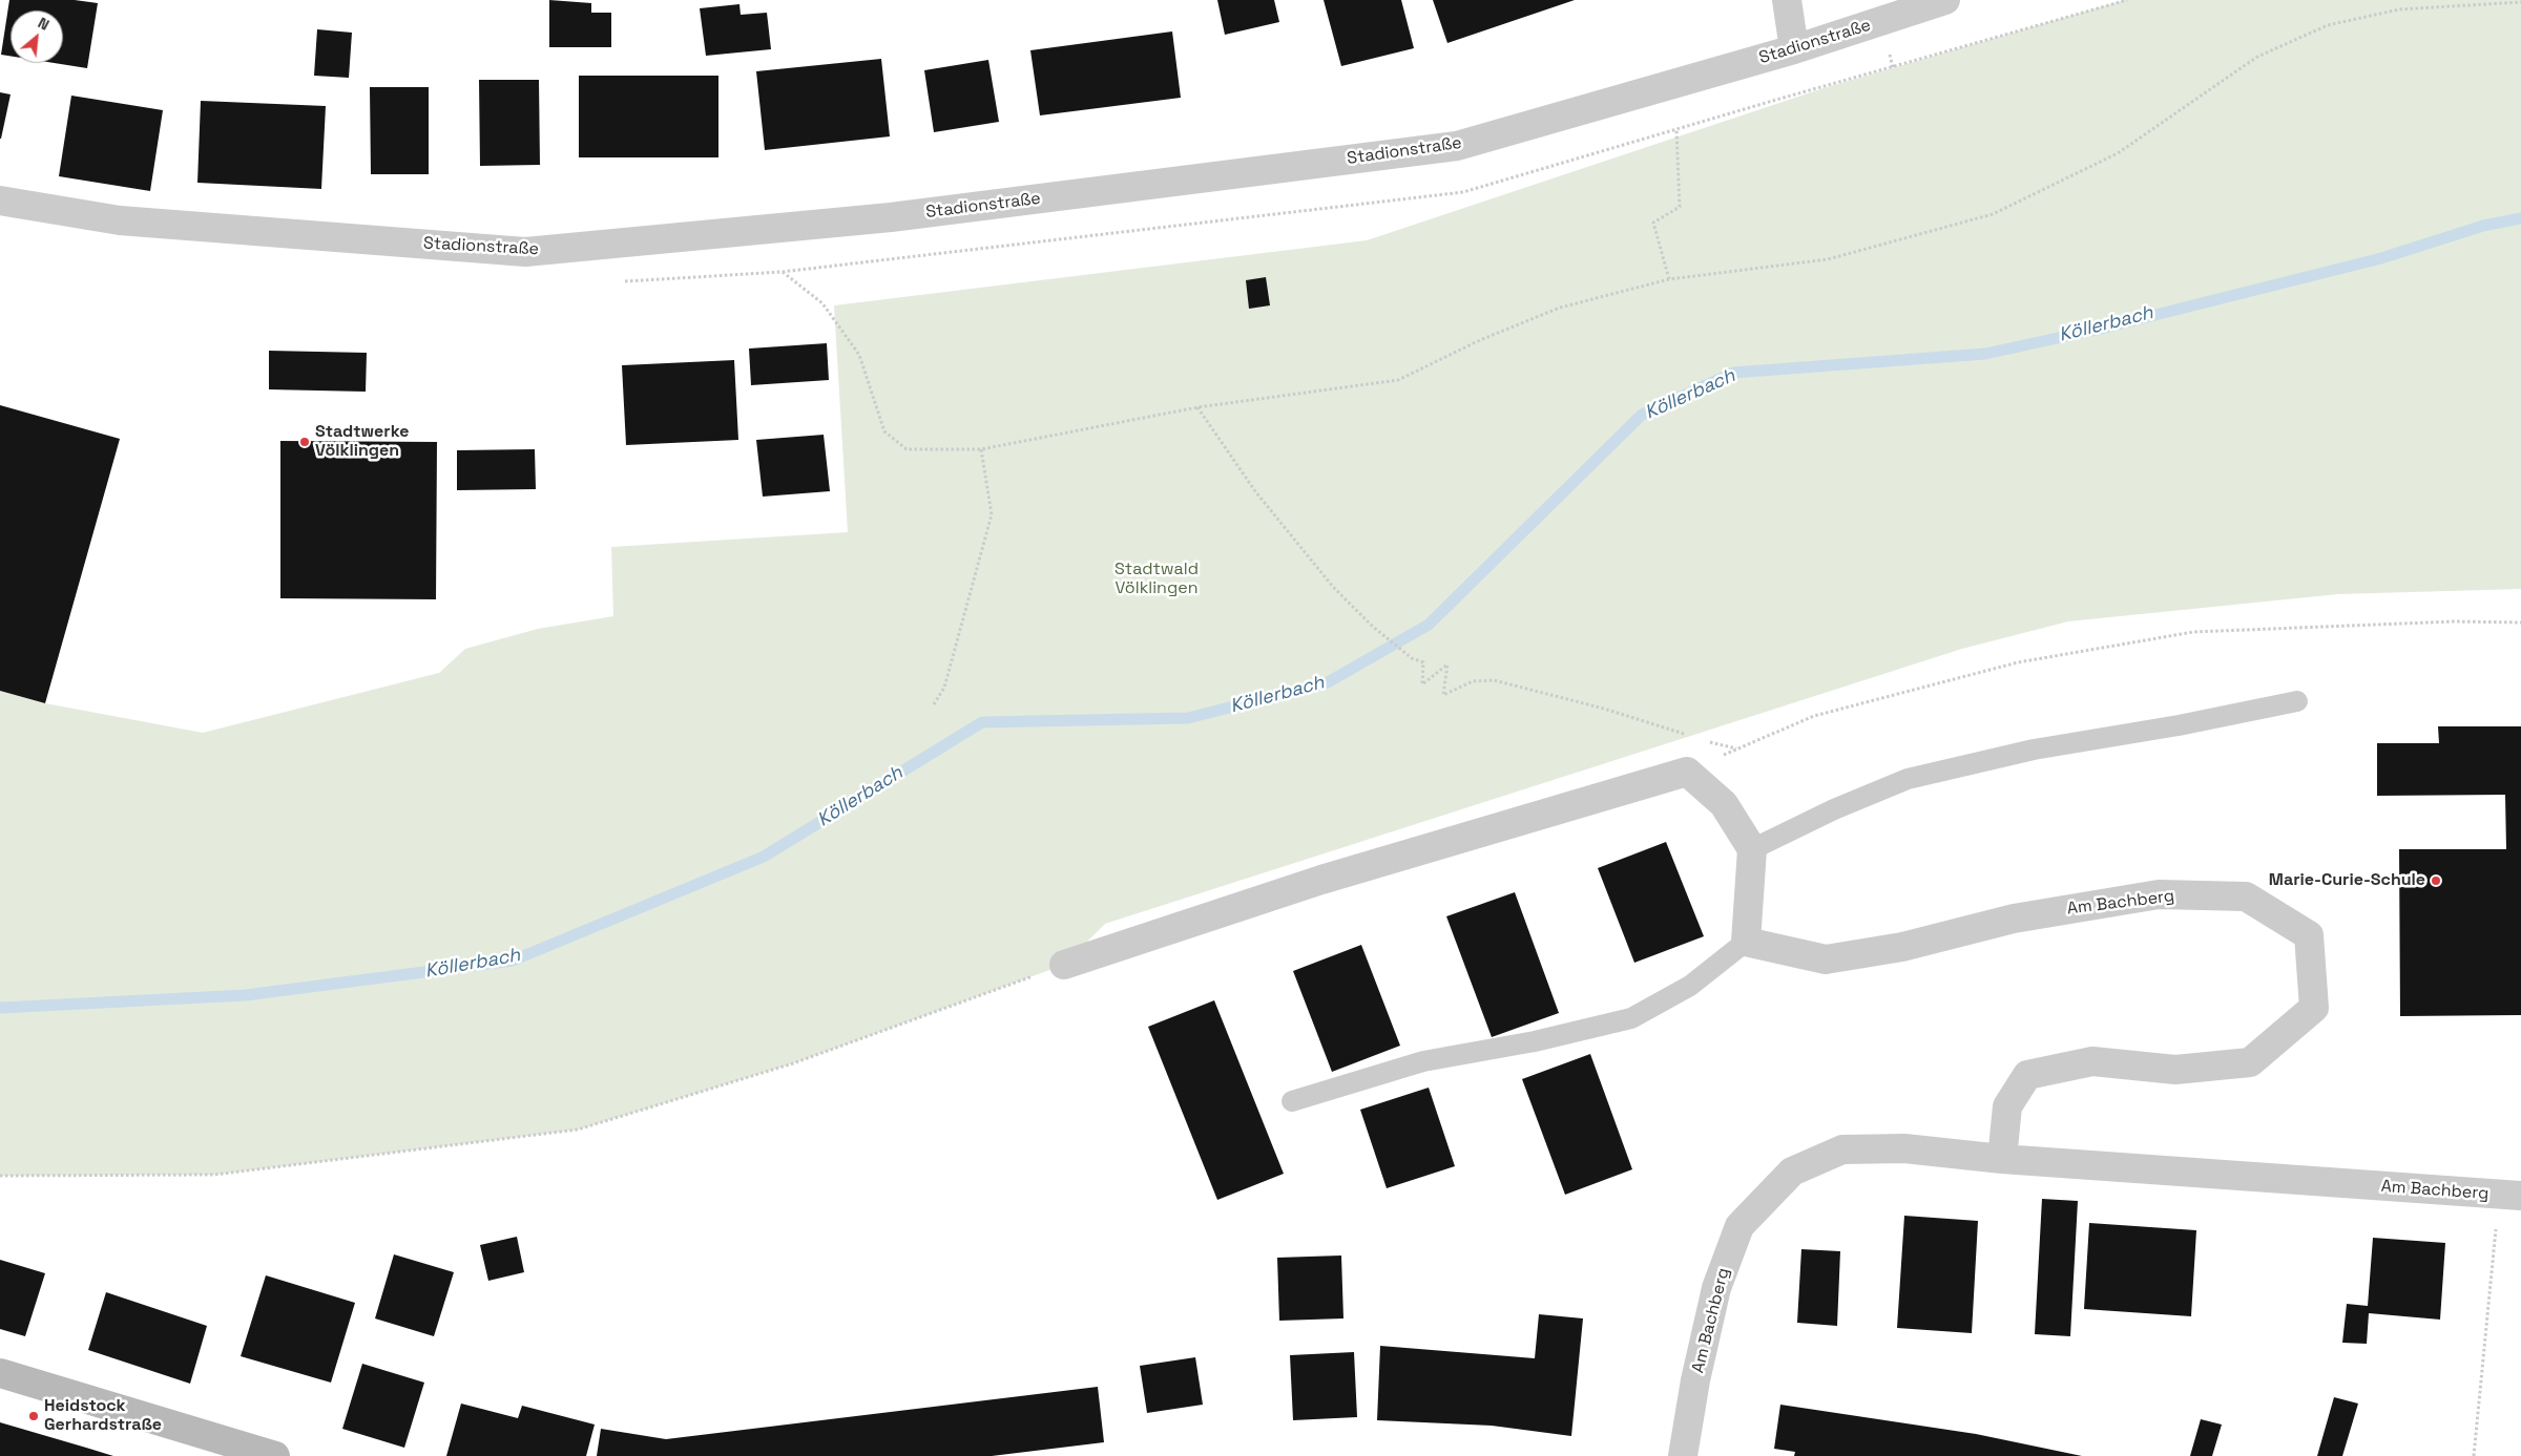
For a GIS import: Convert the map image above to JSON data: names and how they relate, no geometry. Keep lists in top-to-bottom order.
{
  "streets": {
    "street": ["Stadionstraße", "Am Bachberg"]
  },
  "water": ["Köllerbach"],
  "parks": ["Stadtwald Völklingen"],
  "places": ["Stadtwerke Völklingen", "Marie-Curie-Schule", "Heidstock Gerhardstraße"],
  "north": "top right"
}
